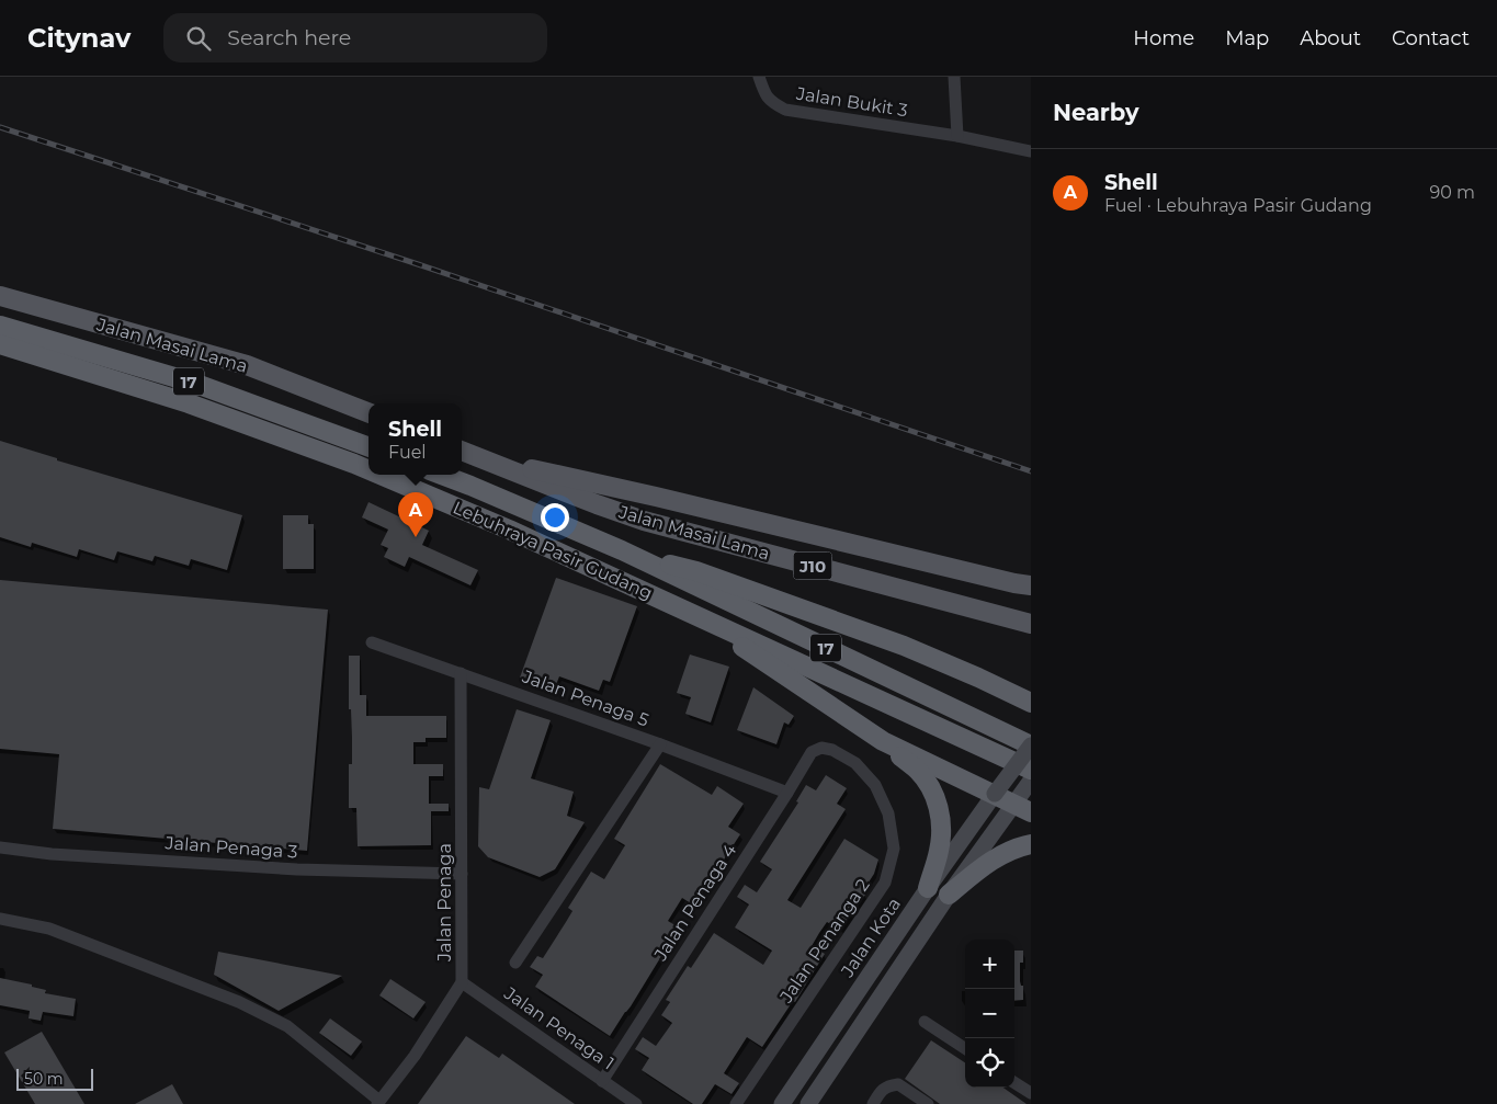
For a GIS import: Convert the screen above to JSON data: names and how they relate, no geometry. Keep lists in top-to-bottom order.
{
  "streets": {
    "highway": ["17", "Lebuhraya Pasir Gudang"],
    "main road": ["Jalan Masai Lama", "J10", "Jalan Kota"],
    "street": [
      "Jalan Bukit 3",
      "Jalan Penaga 5",
      "Jalan Penaga 3",
      "Jalan Penaga",
      "Jalan Penaga 4",
      "Jalan Penanga 2",
      "Jalan Penaga 1"
    ]
  },
  "crossings": [
    ["Lebuhraya Pasir Gudang", "Jalan Kota"],
    ["Jalan Penaga 5", "Jalan Penaga"],
    ["Jalan Penaga 5", "Jalan Penaga 4"],
    ["Jalan Penaga 3", "Jalan Penaga"],
    ["Jalan Penaga", "Jalan Penaga 1"],
    ["Jalan Penaga 4", "Jalan Penanga 2"],
    ["Jalan Penaga 4", "Jalan Penaga 1"]
  ],
  "scale_bar": "50 m",
  "page": {
    "header": "Citynav",
    "search": "Search here",
    "nav": [
      "Home",
      "Map",
      "About",
      "Contact"
    ],
    "heading": "Nearby",
    "list": [
      {
        "mark": "A",
        "name": "Shell",
        "note": "Fuel · Lebuhraya Pasir Gudang",
        "value": "90 m"
      }
    ],
    "popup": ["Shell", "Fuel"],
    "pins": "A",
    "map_buttons": ["+", "−"],
    "scale": "50 m"
  }
}
